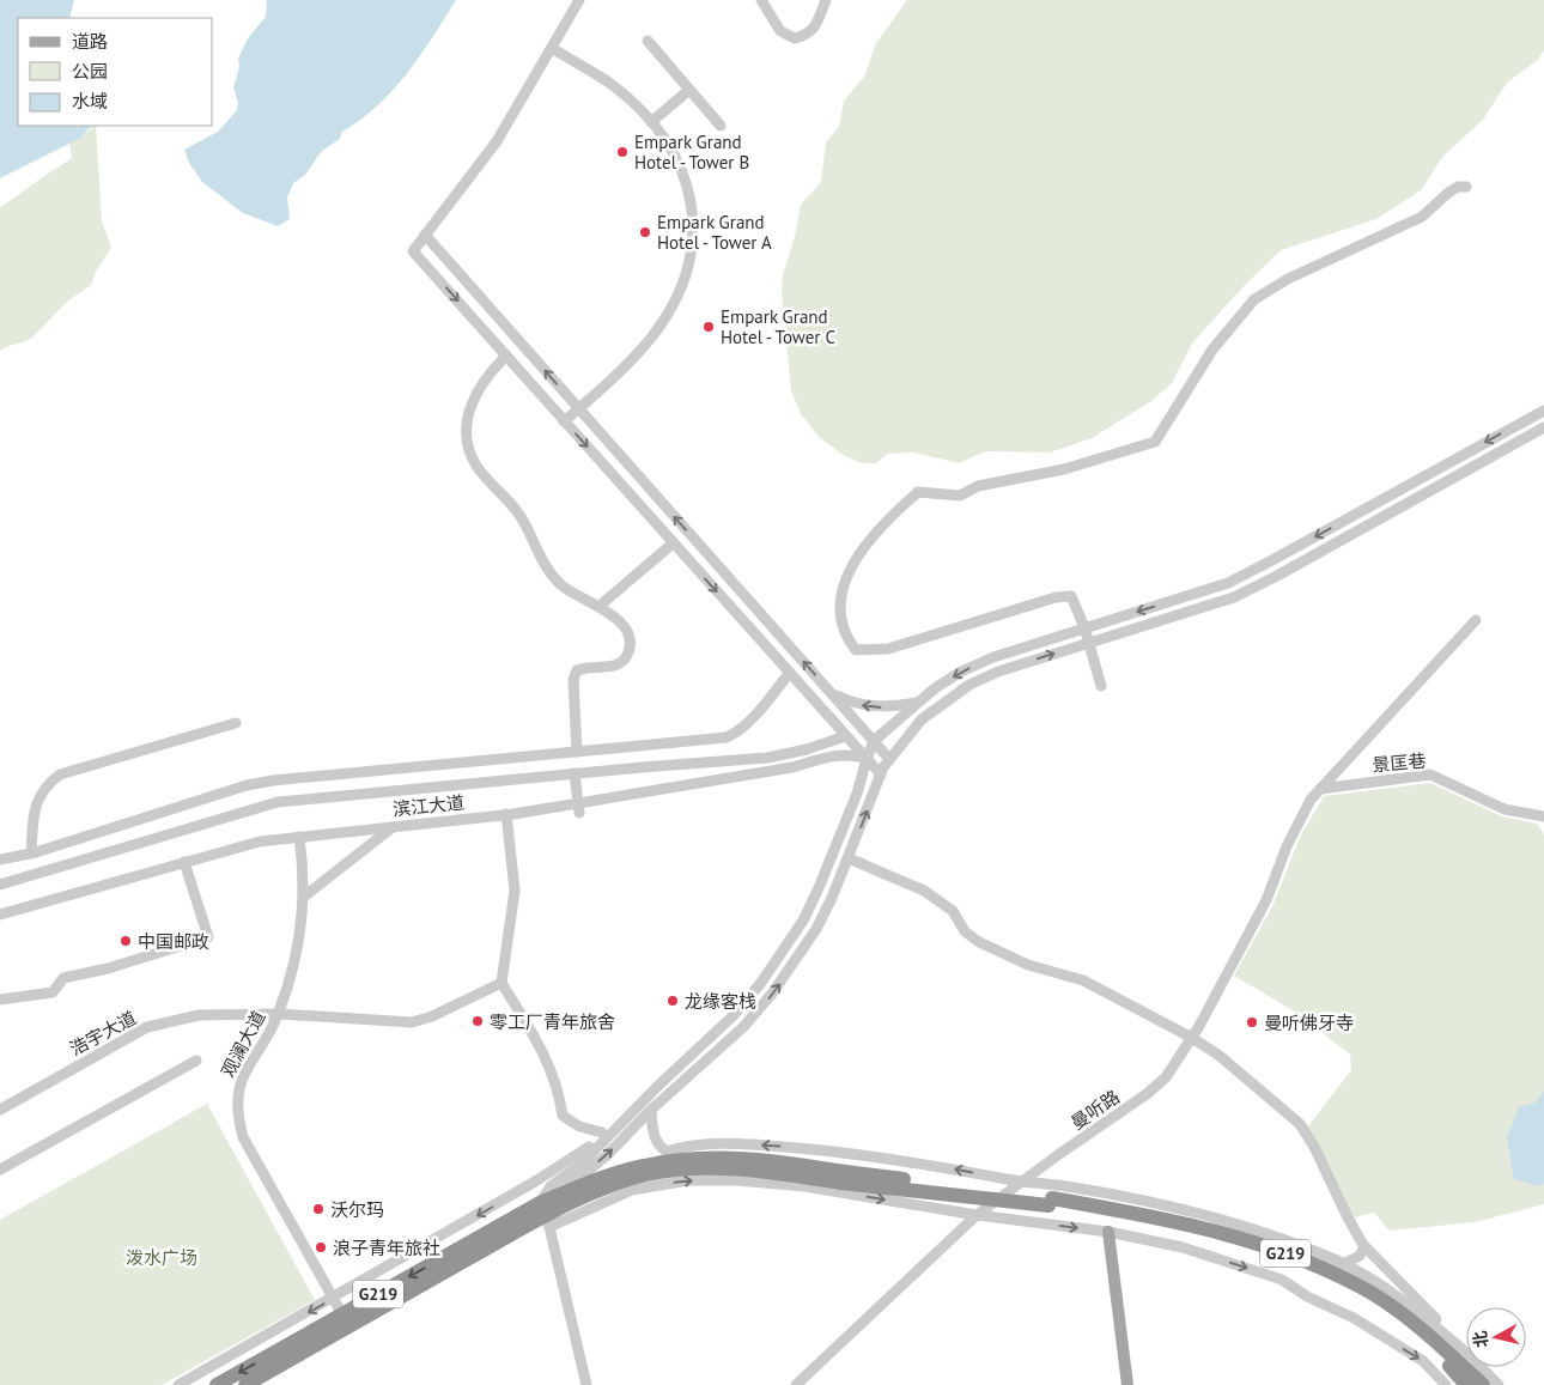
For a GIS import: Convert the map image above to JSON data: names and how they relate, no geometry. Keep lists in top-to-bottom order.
{
  "streets": {
    "highway": ["G219"],
    "street": [
      "景匡巷",
      "滨江大道",
      "浩宇大道",
      "观澜大道",
      "曼听路"
    ]
  },
  "crossings": [
    ["景匡巷", "曼听路"],
    ["滨江大道", "观澜大道"],
    ["浩宇大道", "观澜大道"],
    ["观澜大道", "G219"]
  ],
  "parks": ["泼水广场"],
  "places": [
    "Empark Grand Hotel - Tower B",
    "Empark Grand Hotel - Tower A",
    "Empark Grand Hotel - Tower C",
    "中国邮政",
    "龙缘客栈",
    "零工厂青年旅舍",
    "曼听佛牙寺",
    "沃尔玛",
    "浪子青年旅社"
  ],
  "legend": ["道路", "公园", "水域"],
  "north": "left"
}
